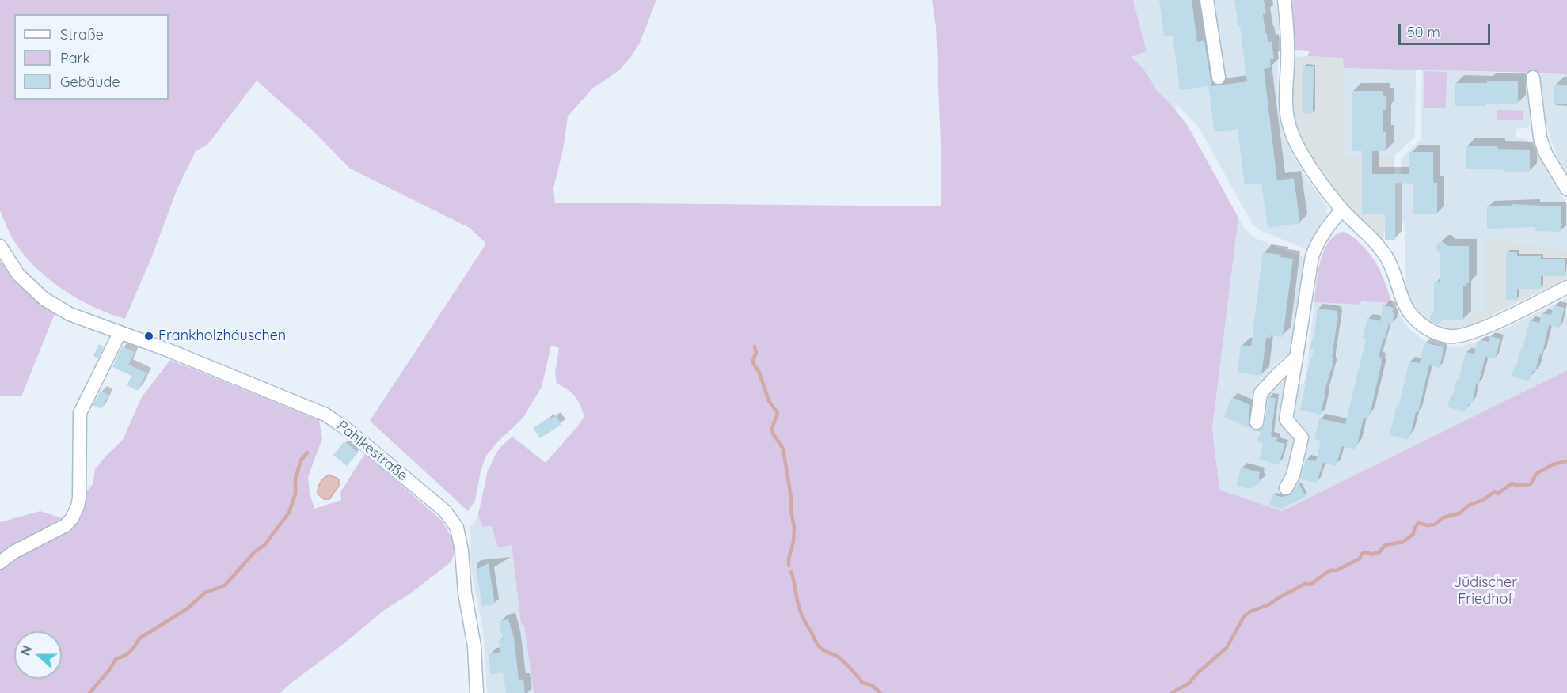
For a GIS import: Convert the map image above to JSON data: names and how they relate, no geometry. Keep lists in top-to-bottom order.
{
  "streets": {
    "street": ["Pahlkestraße"]
  },
  "parks": ["Jüdischer Friedhof"],
  "places": ["Frankholzhäuschen"],
  "legend": ["Straße", "Park", "Gebäude"],
  "scale_bar": "50 m",
  "north": "left"
}
